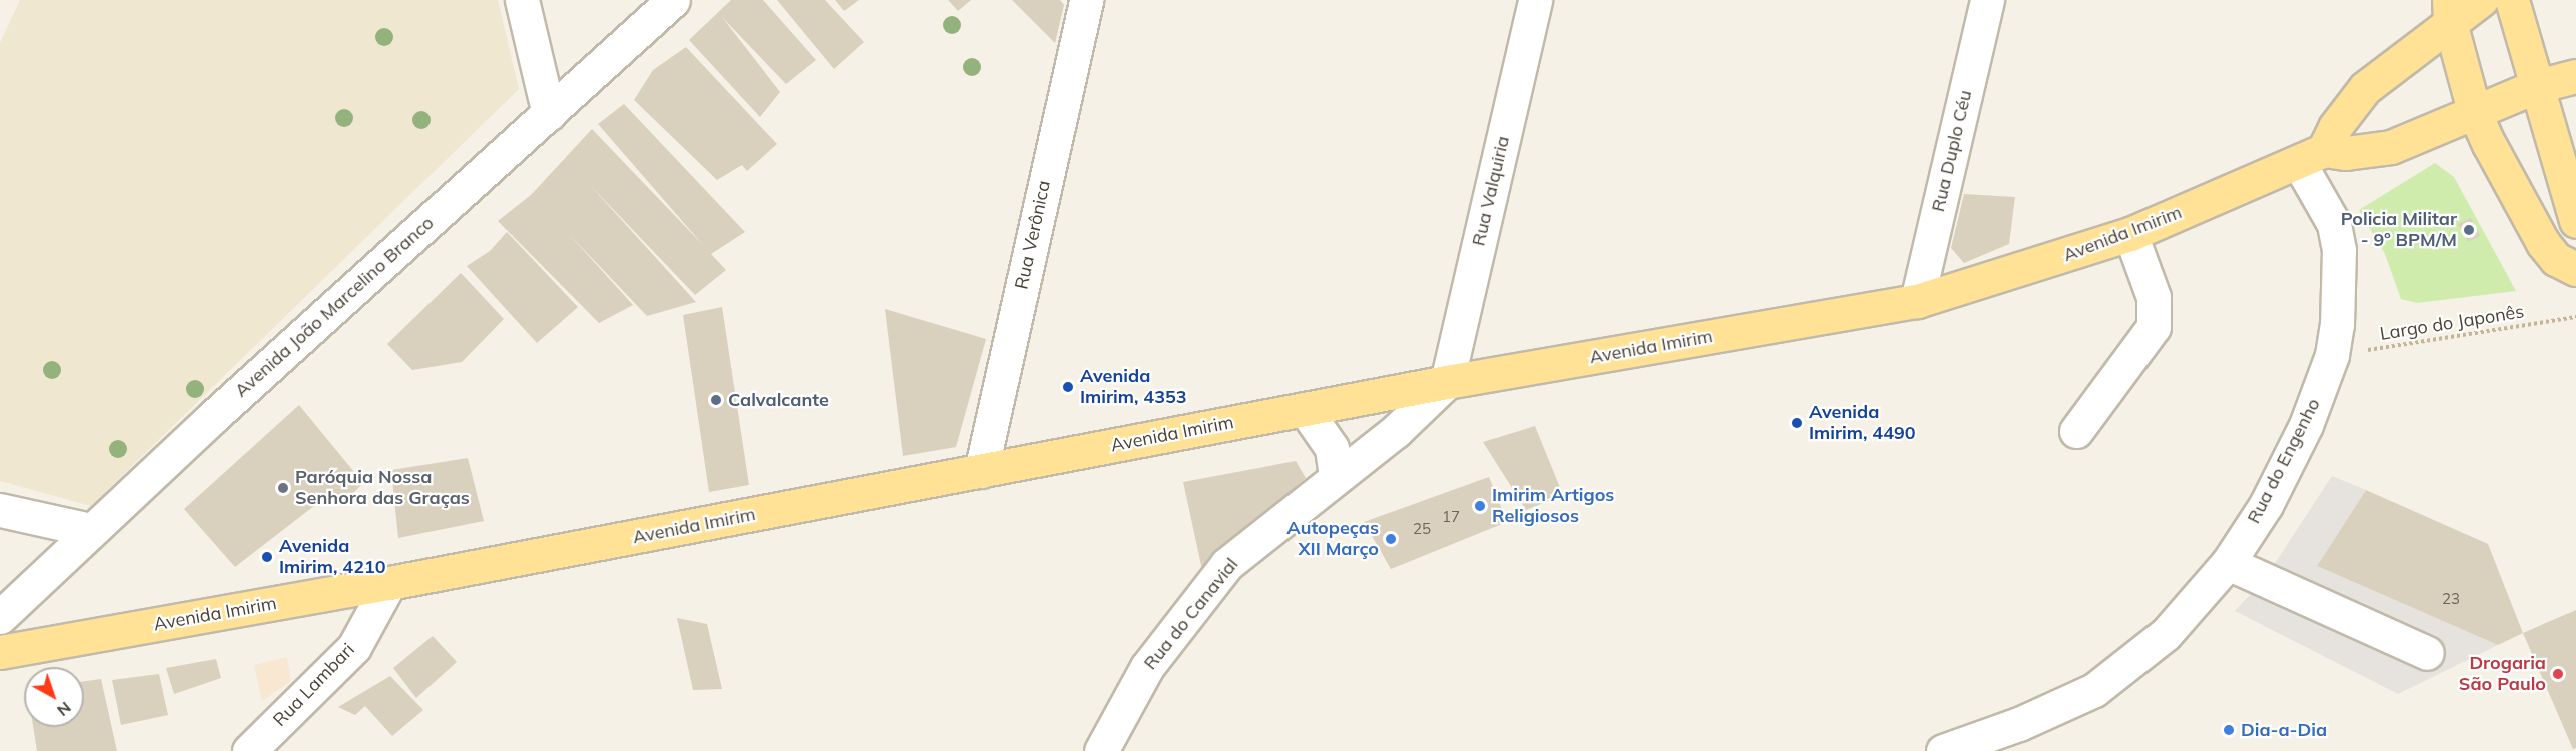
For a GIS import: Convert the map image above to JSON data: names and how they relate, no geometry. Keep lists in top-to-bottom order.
{
  "streets": {
    "main road": ["Avenida Imirim"],
    "street": [
      "Rua Duplo Céu",
      "Rua Valquiria",
      "Rua Verônica",
      "Avenida João Marcelino Branco",
      "Rua do Engenho",
      "Rua do Canavial",
      "Rua Lambari"
    ],
    "path": ["Largo do Japonês"]
  },
  "crossings": [
    ["Rua Duplo Céu", "Avenida Imirim"],
    ["Rua Valquiria", "Avenida Imirim"],
    ["Rua Valquiria", "Rua do Canavial"],
    ["Avenida Imirim", "Rua Verônica"],
    ["Avenida Imirim", "Rua do Engenho"],
    ["Avenida Imirim", "Rua do Canavial"],
    ["Avenida Imirim", "Rua Lambari"],
    ["Largo do Japonês", "Rua do Engenho"]
  ],
  "places": [
    "Policia Militar - 9º BPM/M",
    "Avenida Imirim, 4353",
    "Calvalcante",
    "Avenida Imirim, 4490",
    "Paróquia Nossa Senhora das Graças",
    "Imirim Artigos Religiosos",
    "Autopeças XII Março",
    "Avenida Imirim, 4210",
    "Drogaria São Paulo",
    "Dia-a-Dia"
  ],
  "house_numbers": ["17", "25", "23"],
  "north": "bottom right"
}
